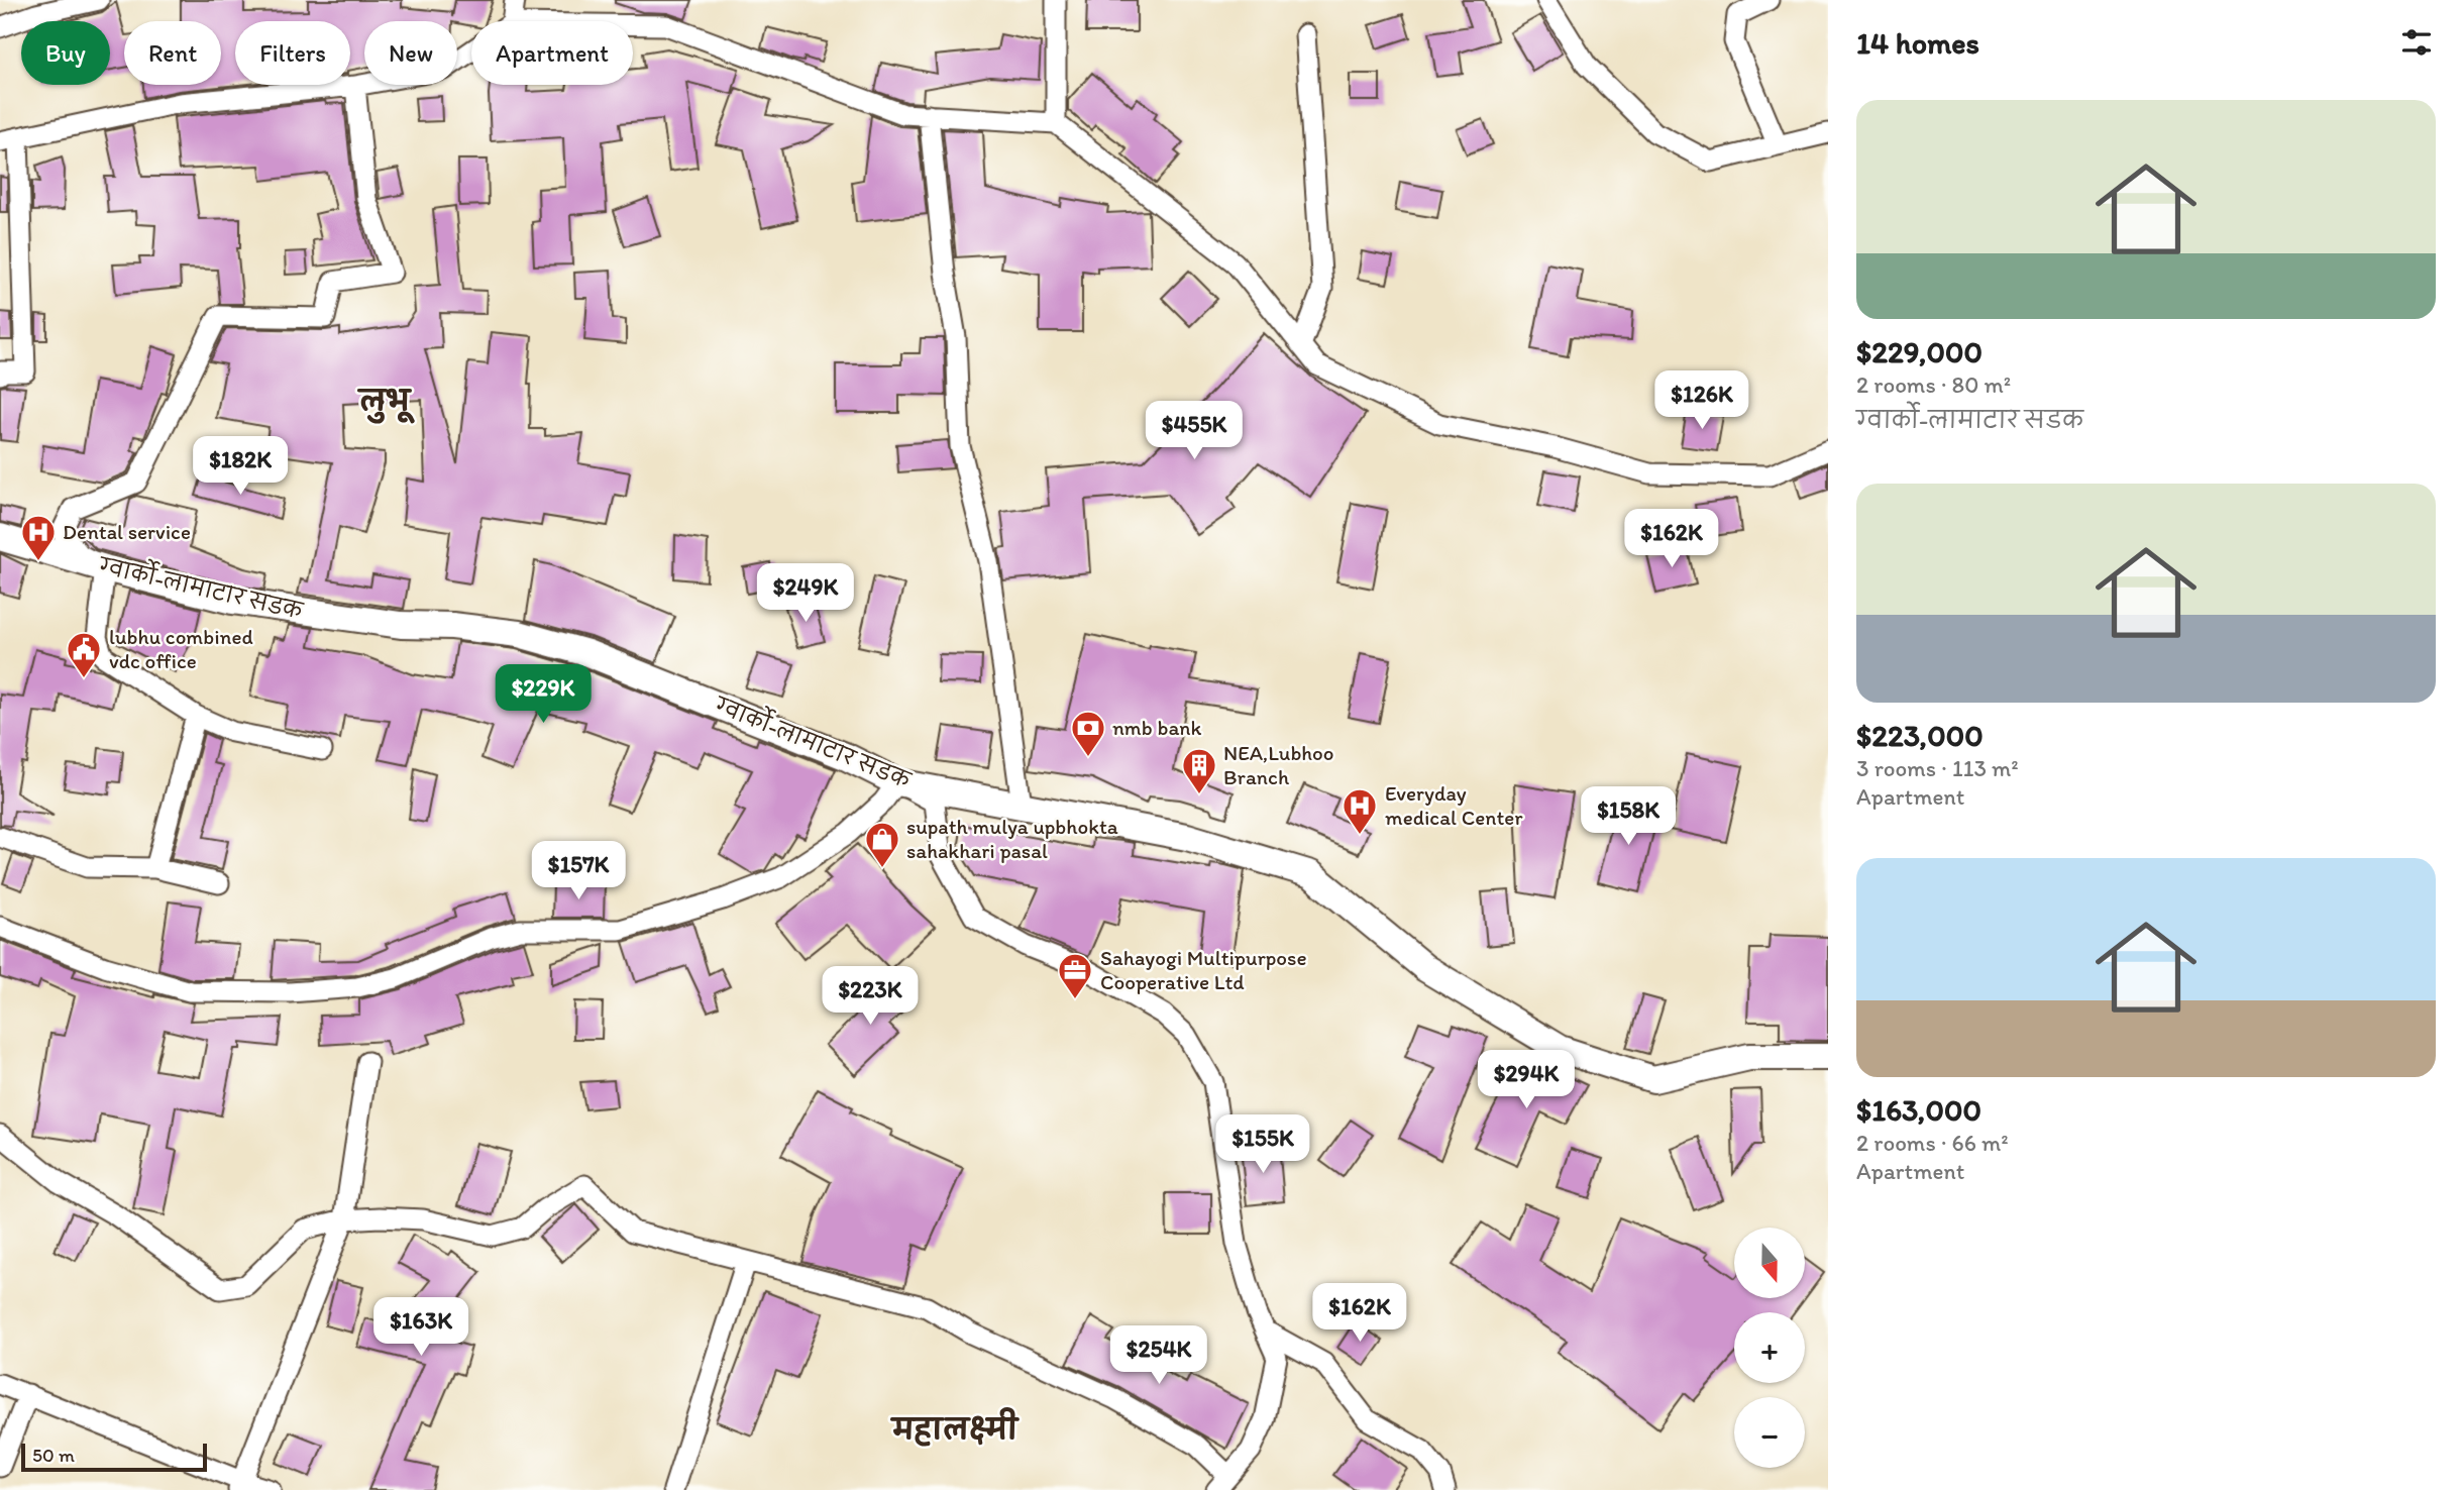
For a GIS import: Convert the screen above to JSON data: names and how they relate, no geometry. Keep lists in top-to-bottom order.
{
  "streets": {
    "main road": ["ग्वार्को-लामाटार सडक"]
  },
  "districts": ["लुभू", "महालक्ष्मी"],
  "places": {
    "hospital": ["Dental service", "Everyday medical Center"],
    "public building": ["lubhu combined vdc office"],
    "bank": ["nmb bank"],
    "building": ["NEA,Lubhoo Branch"],
    "shop": ["supath mulya upbhokta sahakhari pasal"],
    "office": ["Sahayogi Multipurpose Cooperative Ltd"]
  },
  "scale_bar": "50 m",
  "north": "bottom",
  "page": {
    "heading": "14 homes",
    "chip": [
      "Buy",
      "Rent",
      "Filters",
      "New",
      "Apartment"
    ],
    "list": [
      {
        "name": "$229,000",
        "note": "2 rooms · 80 m² · ग्वार्को-लामाटार सडक"
      },
      {
        "name": "$223,000",
        "note": "3 rooms · 113 m² · Apartment"
      },
      {
        "name": "$163,000",
        "note": "2 rooms · 66 m² · Apartment"
      }
    ],
    "price": [
      "$126K",
      "$455K",
      "$182K",
      "$162K",
      "$249K",
      "$229K",
      "$158K",
      "$157K",
      "$223K",
      "$294K",
      "$155K",
      "$162K",
      "$163K",
      "$254K"
    ],
    "map_buttons": ["+", "−"],
    "scale": "50 m"
  }
}
